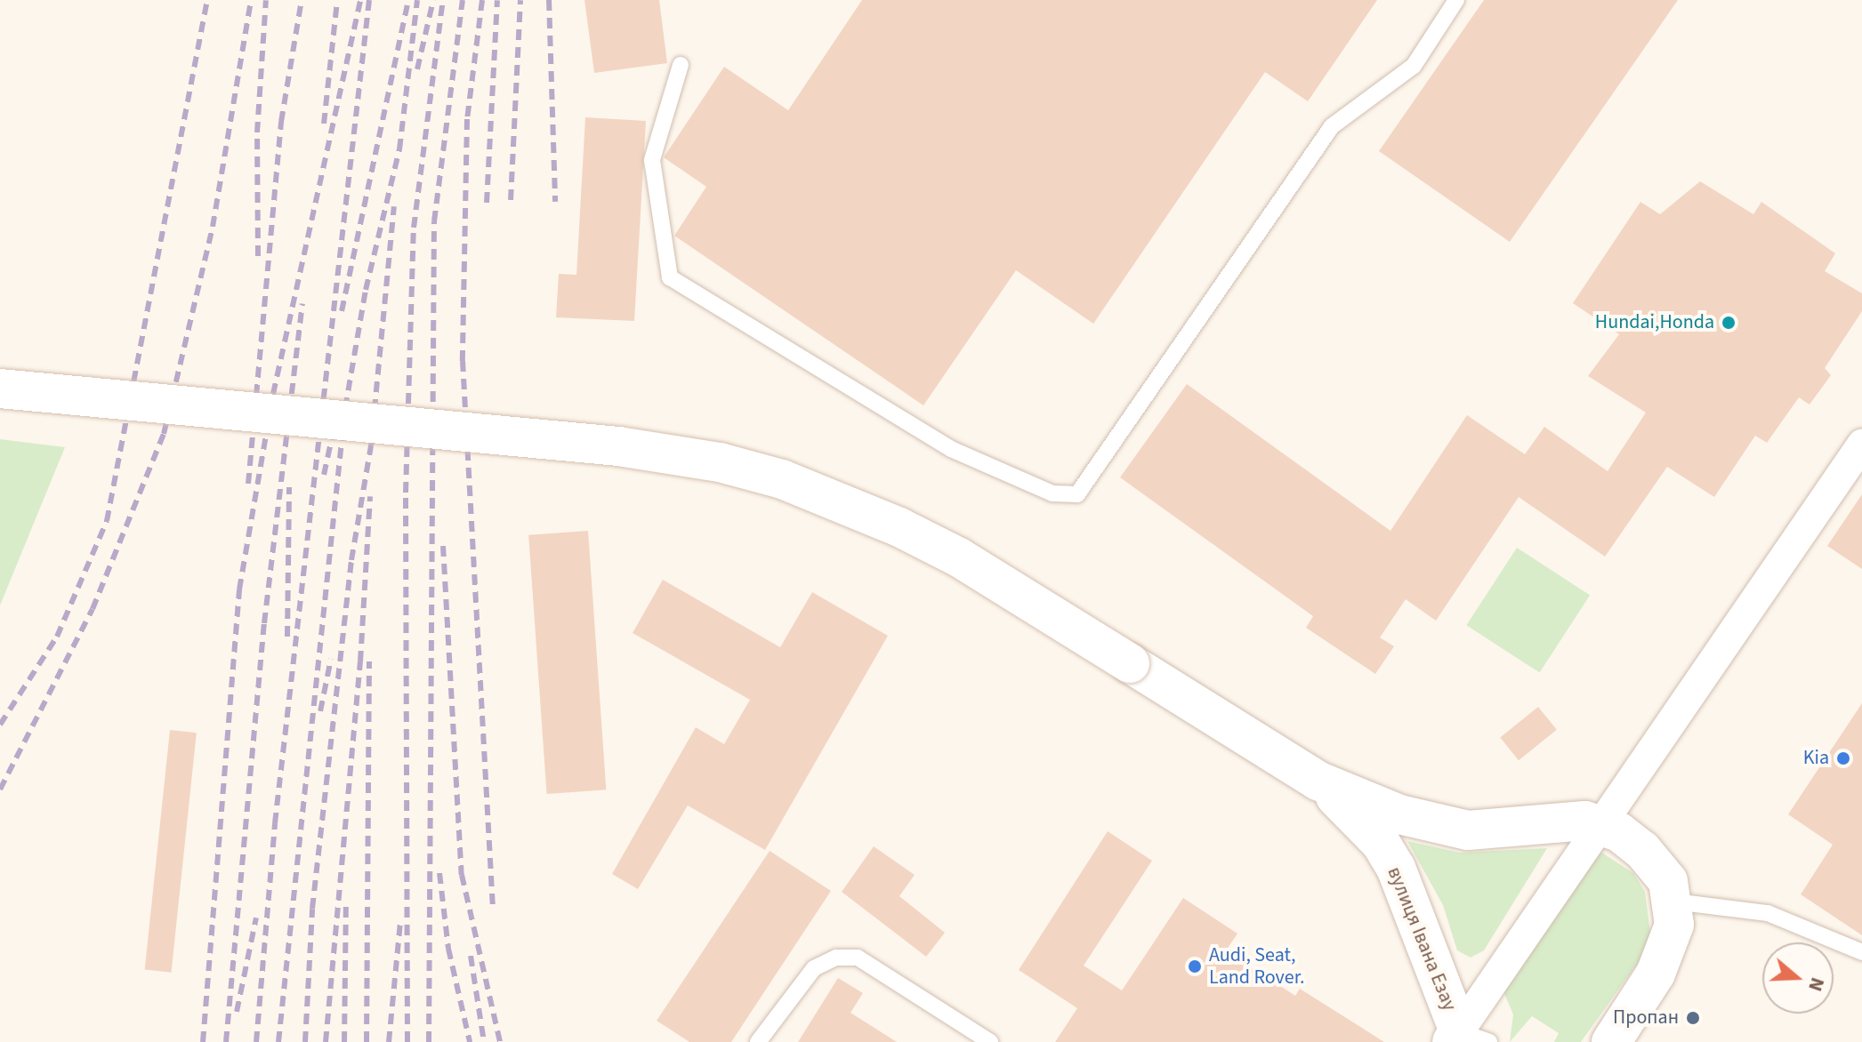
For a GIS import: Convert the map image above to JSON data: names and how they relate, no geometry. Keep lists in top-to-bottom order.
{
  "streets": {
    "main road": ["вулиця Івана Езау"]
  },
  "places": [
    "Hundai,Honda",
    "Kia",
    "Audi, Seat, Land Rover.",
    "Пропан"
  ],
  "north": "right"
}
